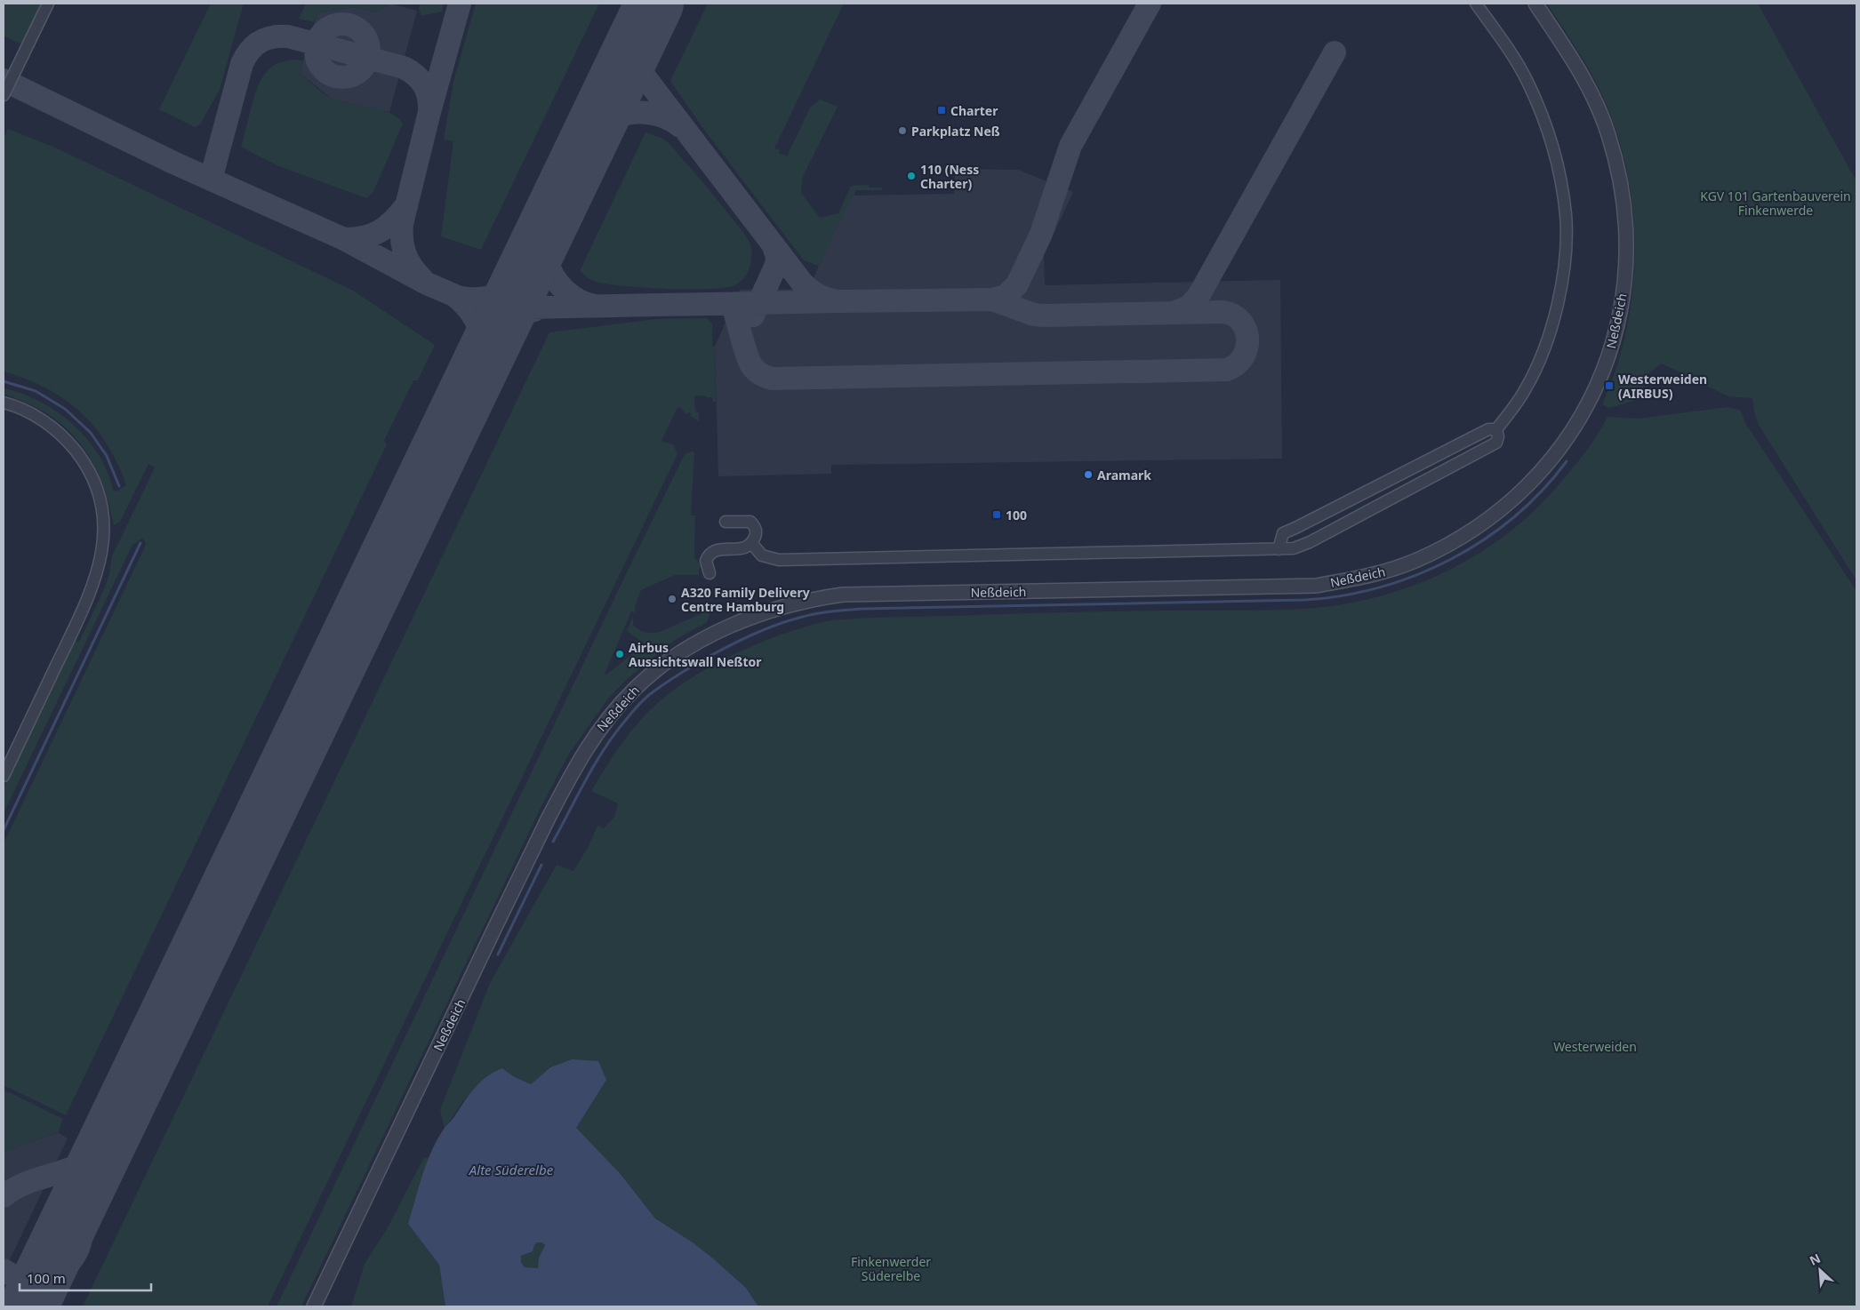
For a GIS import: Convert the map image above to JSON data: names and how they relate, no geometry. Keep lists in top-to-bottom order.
{
  "streets": {
    "street": ["Neßdeich"]
  },
  "water": ["Alte Süderelbe"],
  "parks": ["KGV 101 Gartenbauverein Finkenwerde", "Westerweiden", "Finkenwerder Süderelbe"],
  "places": {
    "transit": ["Charter", "Westerweiden (AIRBUS)", "100"],
    "other": [
      "Parkplatz Neß",
      "110 (Ness Charter)",
      "Aramark",
      "A320 Family Delivery Centre Hamburg",
      "Airbus Aussichtswall Neßtor"
    ]
  },
  "scale_bar": "100 m",
  "north": "top left"
}
